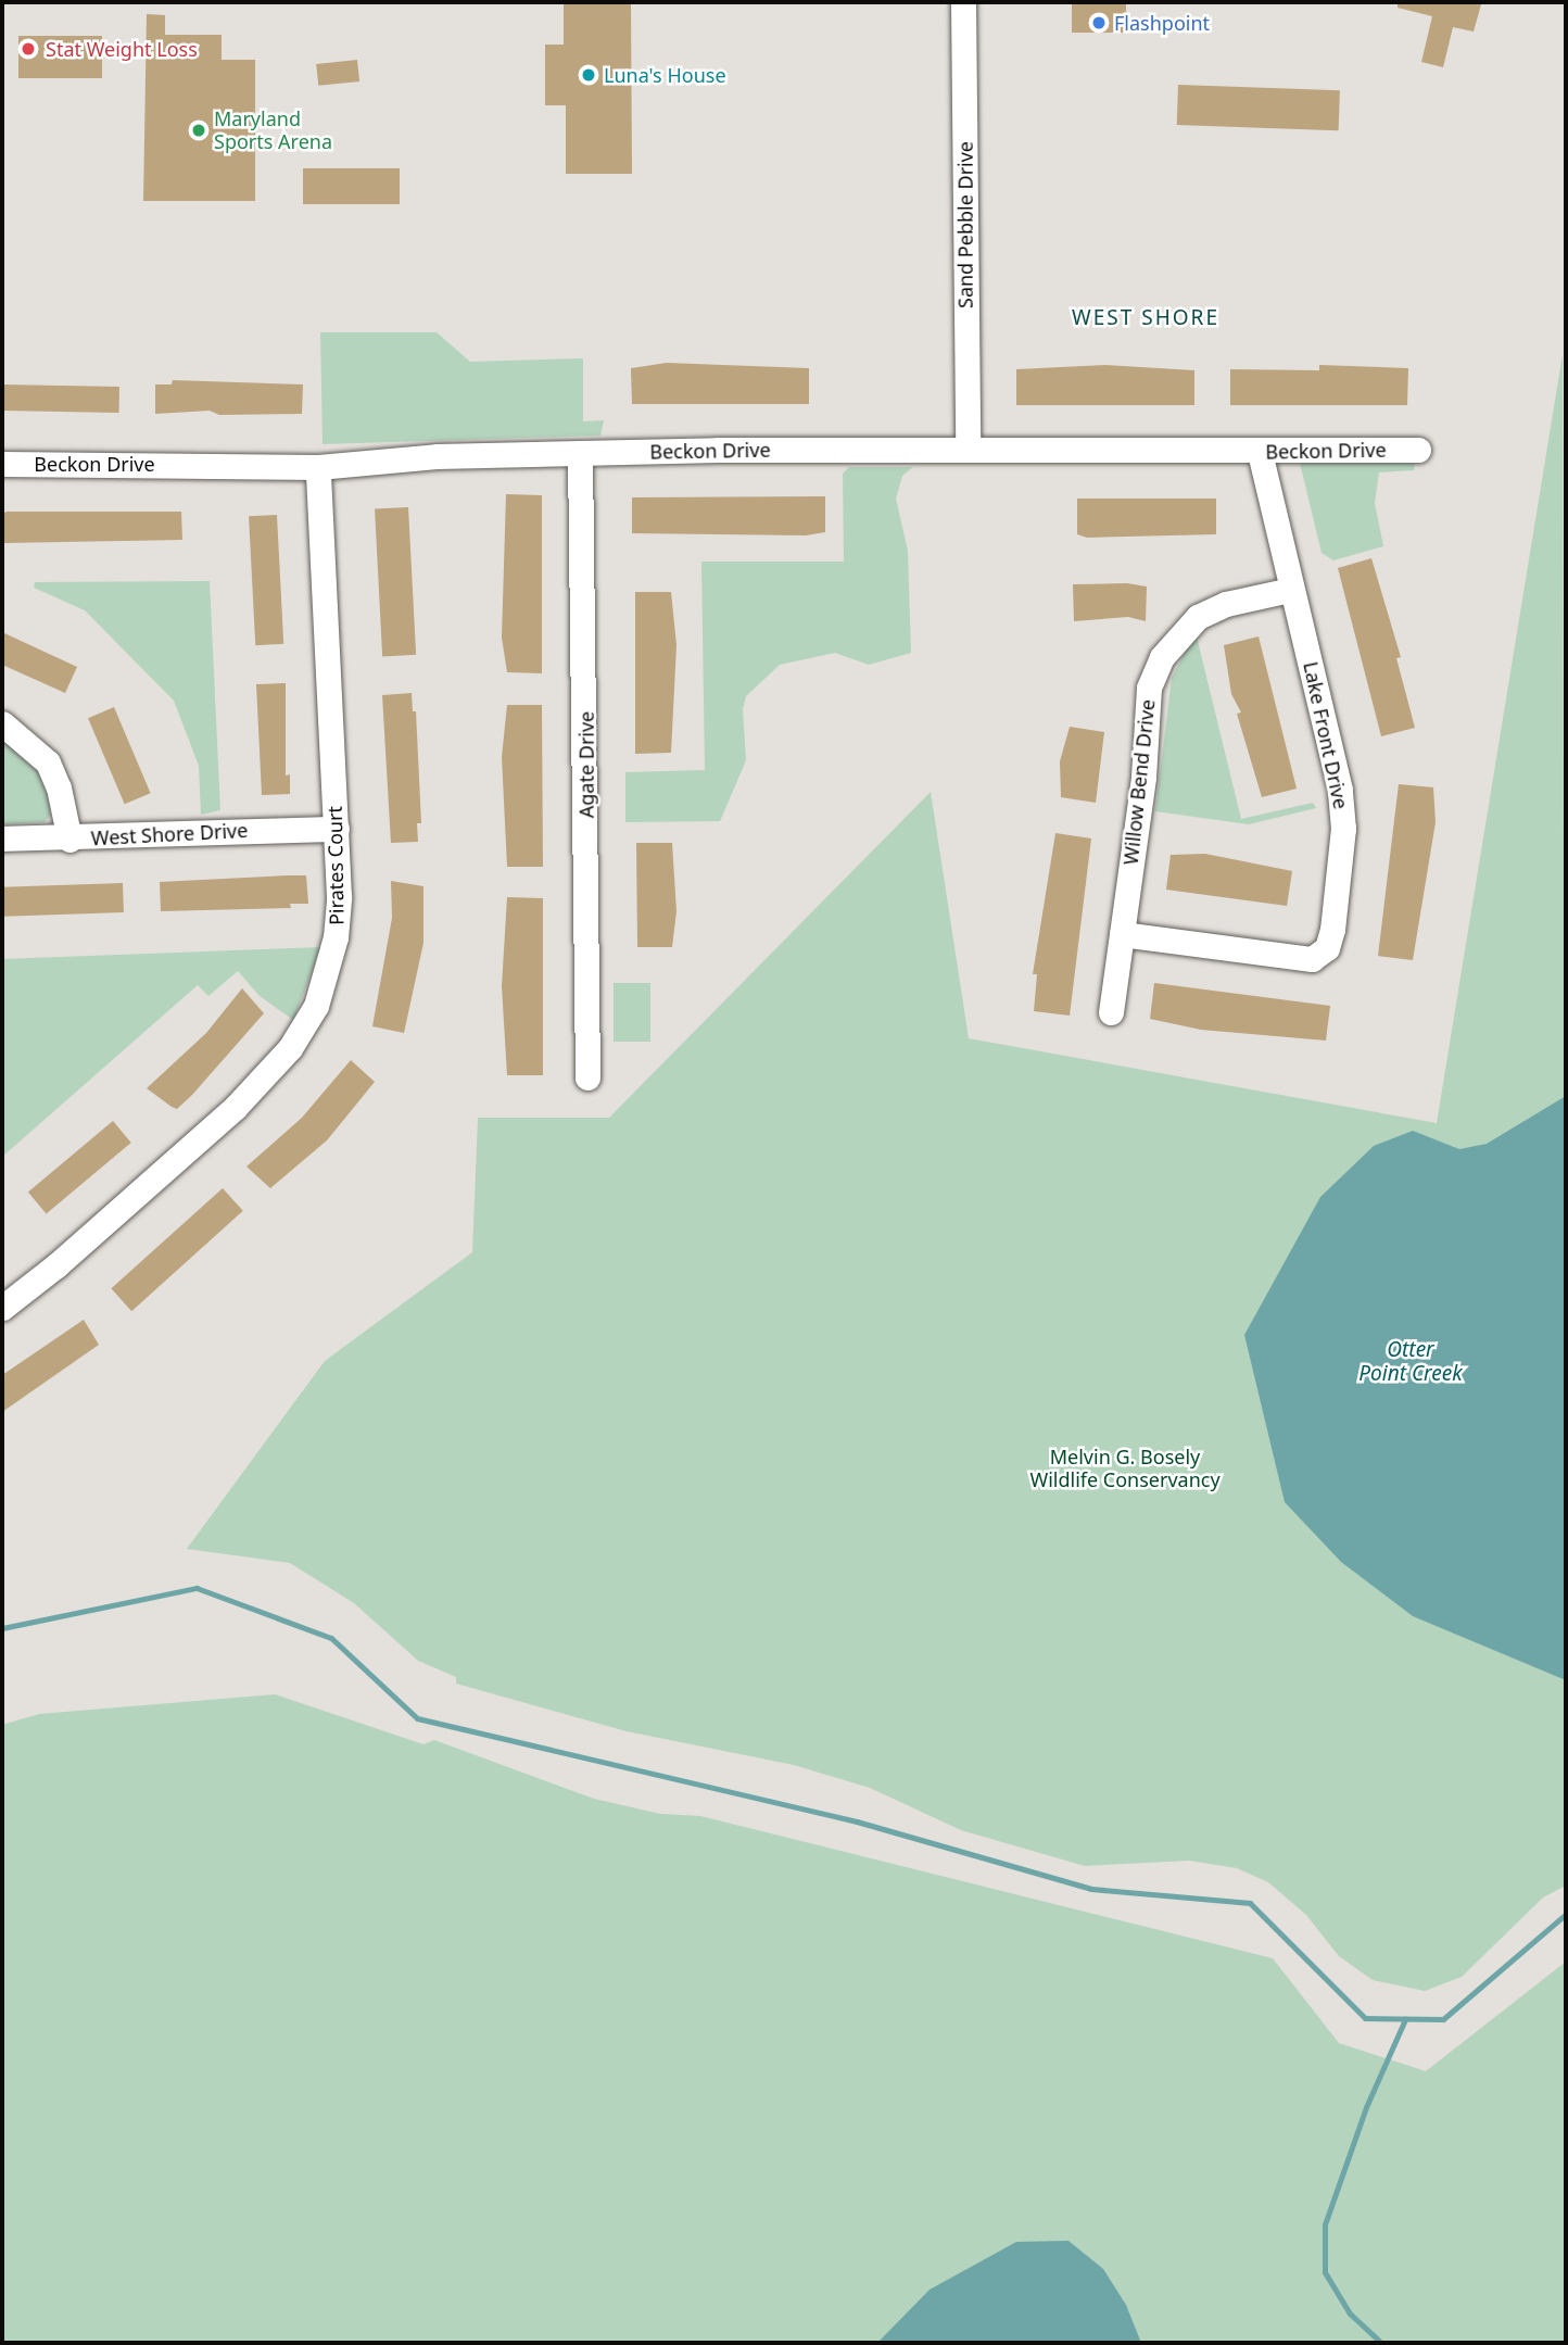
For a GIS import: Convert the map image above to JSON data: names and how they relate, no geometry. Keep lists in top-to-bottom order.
{
  "streets": {
    "street": [
      "Sand Pebble Drive",
      "Beckon Drive",
      "Lake Front Drive",
      "Agate Drive",
      "Willow Bend Drive",
      "West Shore Drive",
      "Pirates Court"
    ]
  },
  "crossings": [
    ["Sand Pebble Drive", "Beckon Drive"],
    ["Beckon Drive", "Lake Front Drive"],
    ["Beckon Drive", "Agate Drive"],
    ["Beckon Drive", "Pirates Court"],
    ["Lake Front Drive", "Willow Bend Drive"],
    ["West Shore Drive", "Pirates Court"]
  ],
  "districts": ["WEST SHORE"],
  "water": ["Otter Point Creek"],
  "parks": ["Melvin G. Bosely Wildlife Conservancy"],
  "places": [
    "Flashpoint",
    "Stat Weight Loss",
    "Luna's House",
    "Maryland Sports Arena"
  ]
}
